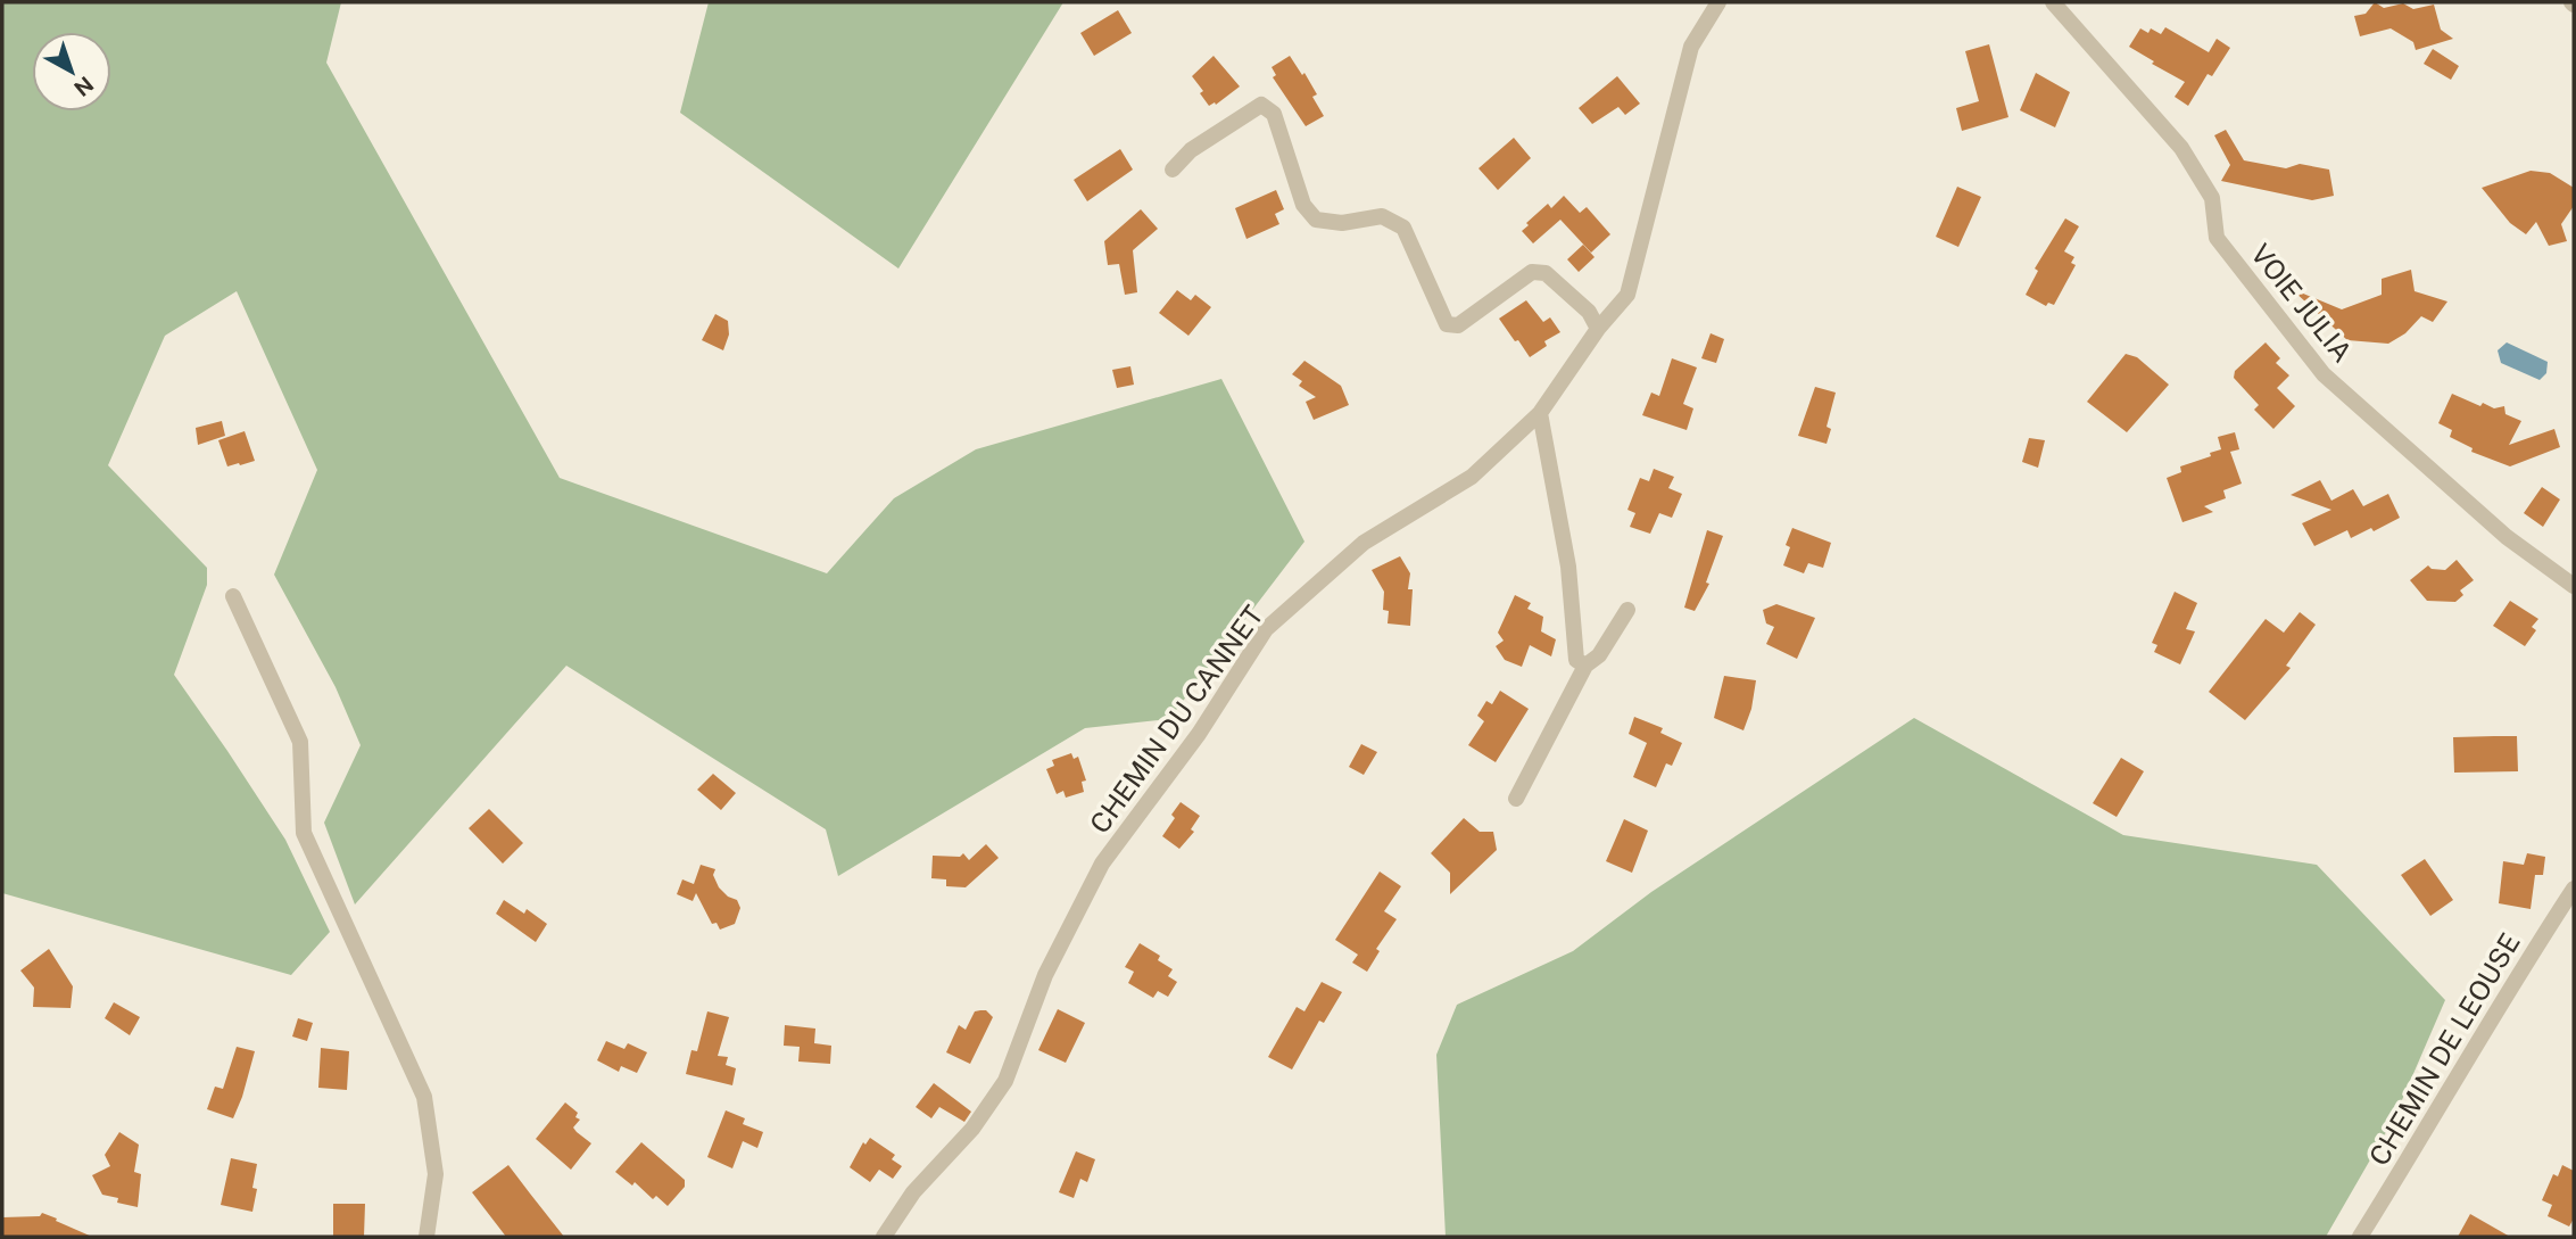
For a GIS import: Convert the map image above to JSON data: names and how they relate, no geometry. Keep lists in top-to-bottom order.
{
  "streets": {
    "street": ["VOIE JULIA", "CHEMIN DU CANNET", "CHEMIN DE LEOUSE"]
  },
  "north": "bottom right"
}
